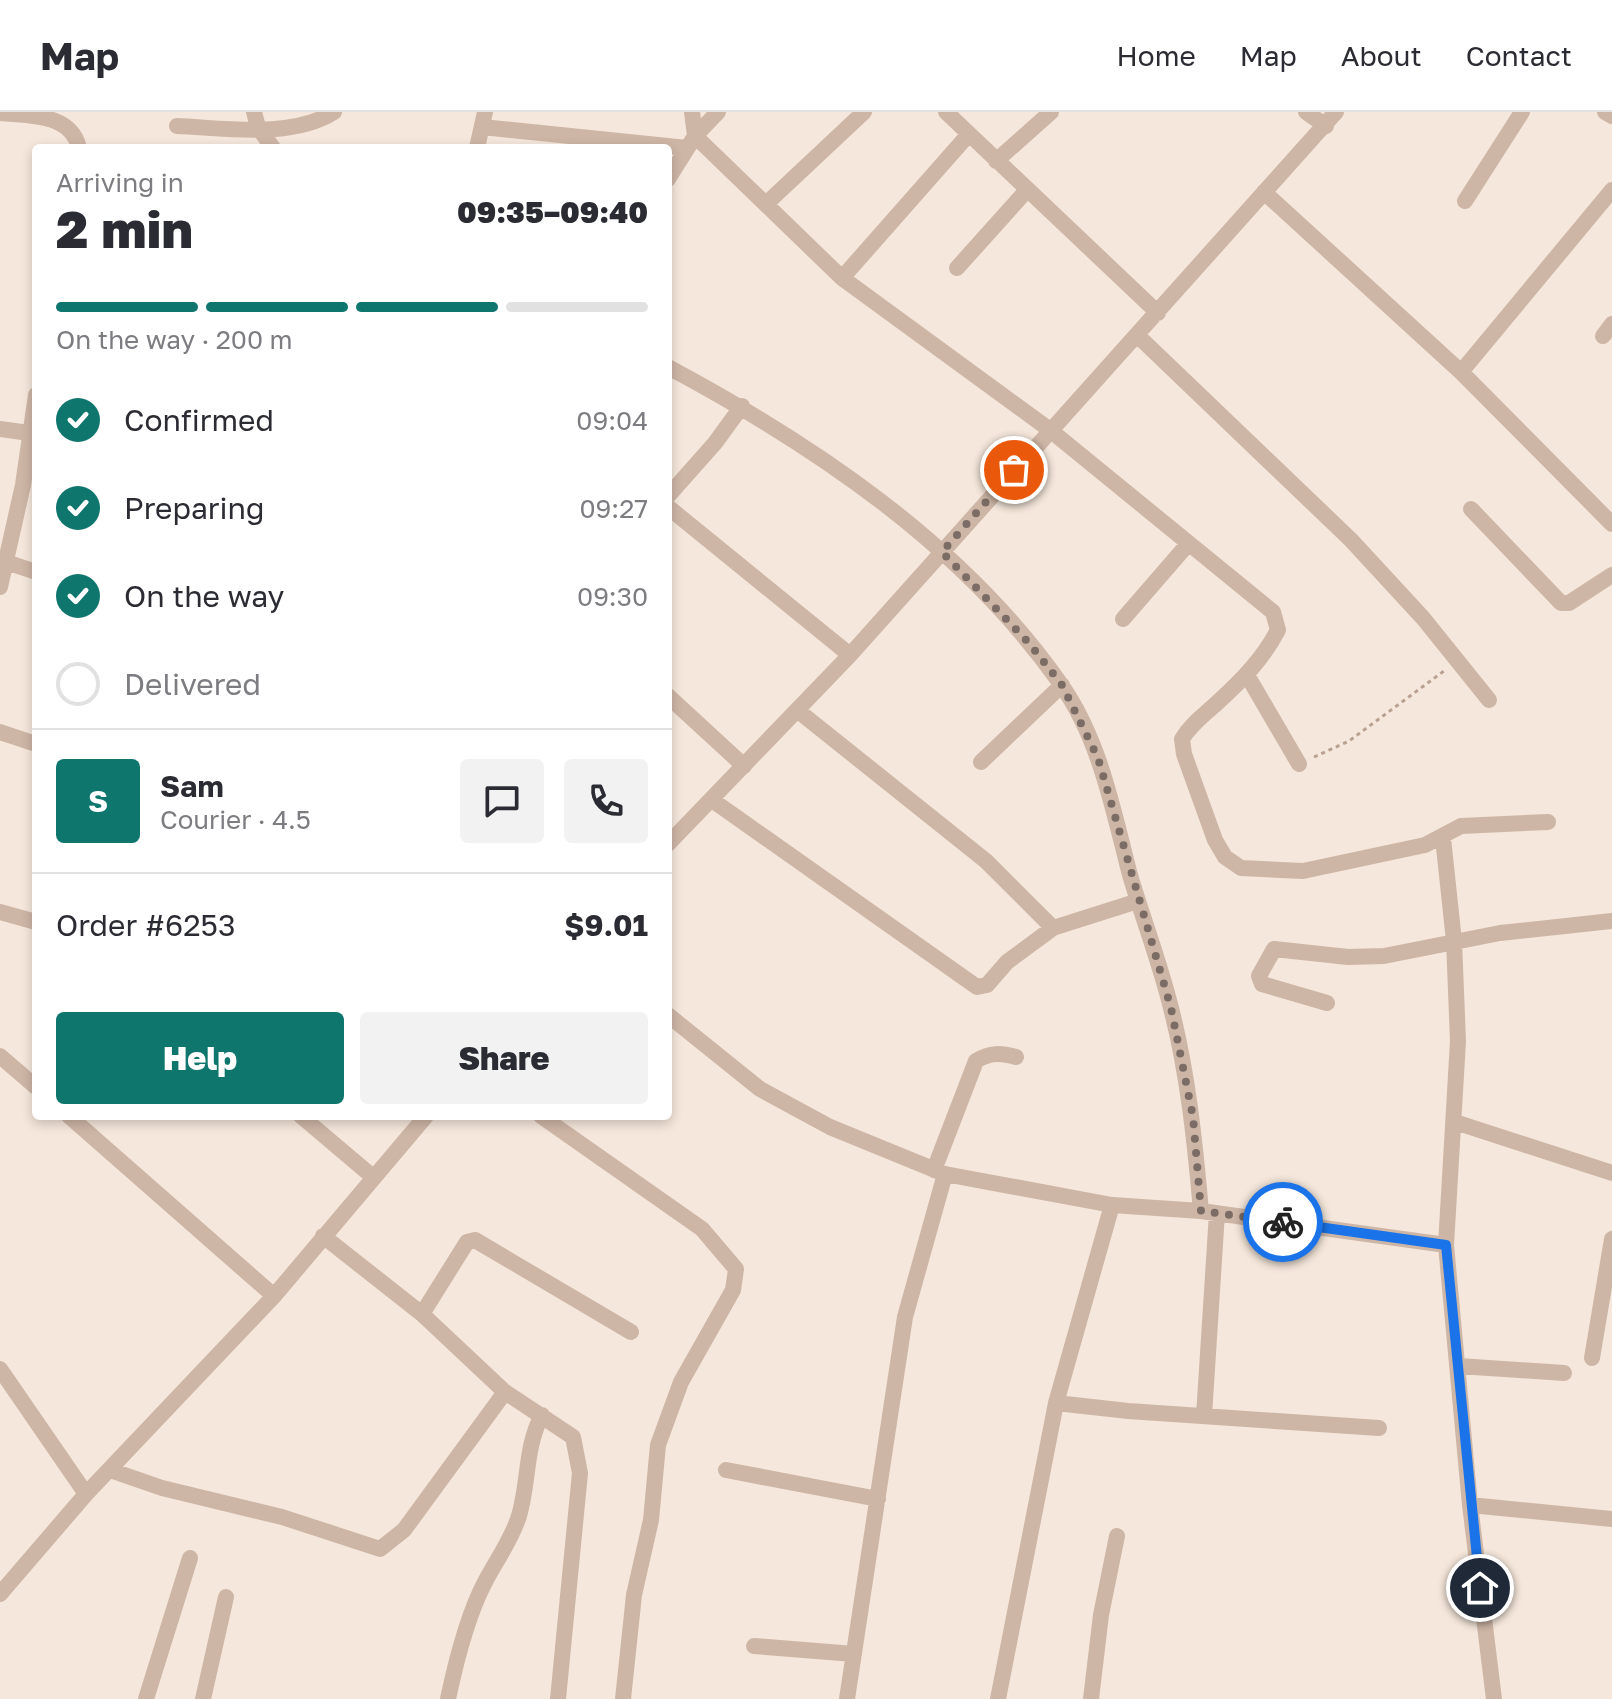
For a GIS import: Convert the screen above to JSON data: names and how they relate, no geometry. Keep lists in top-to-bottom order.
{
  "page": {
    "header": "Map",
    "nav": [
      "Home",
      "Map",
      "About",
      "Contact"
    ],
    "heading": ["2 min", "Arriving in", "09:35–09:40"],
    "panel": [
      "Sam",
      "Courier · 4.5",
      "Order #6253",
      "$9.01"
    ],
    "bar": "On the way · 200 m",
    "list": [
      ["Confirmed", "09:04"],
      ["Preparing", "09:27"],
      ["On the way", "09:30"],
      "Delivered"
    ],
    "round": "S",
    "buttons": ["Help", "Share"]
  }
}
